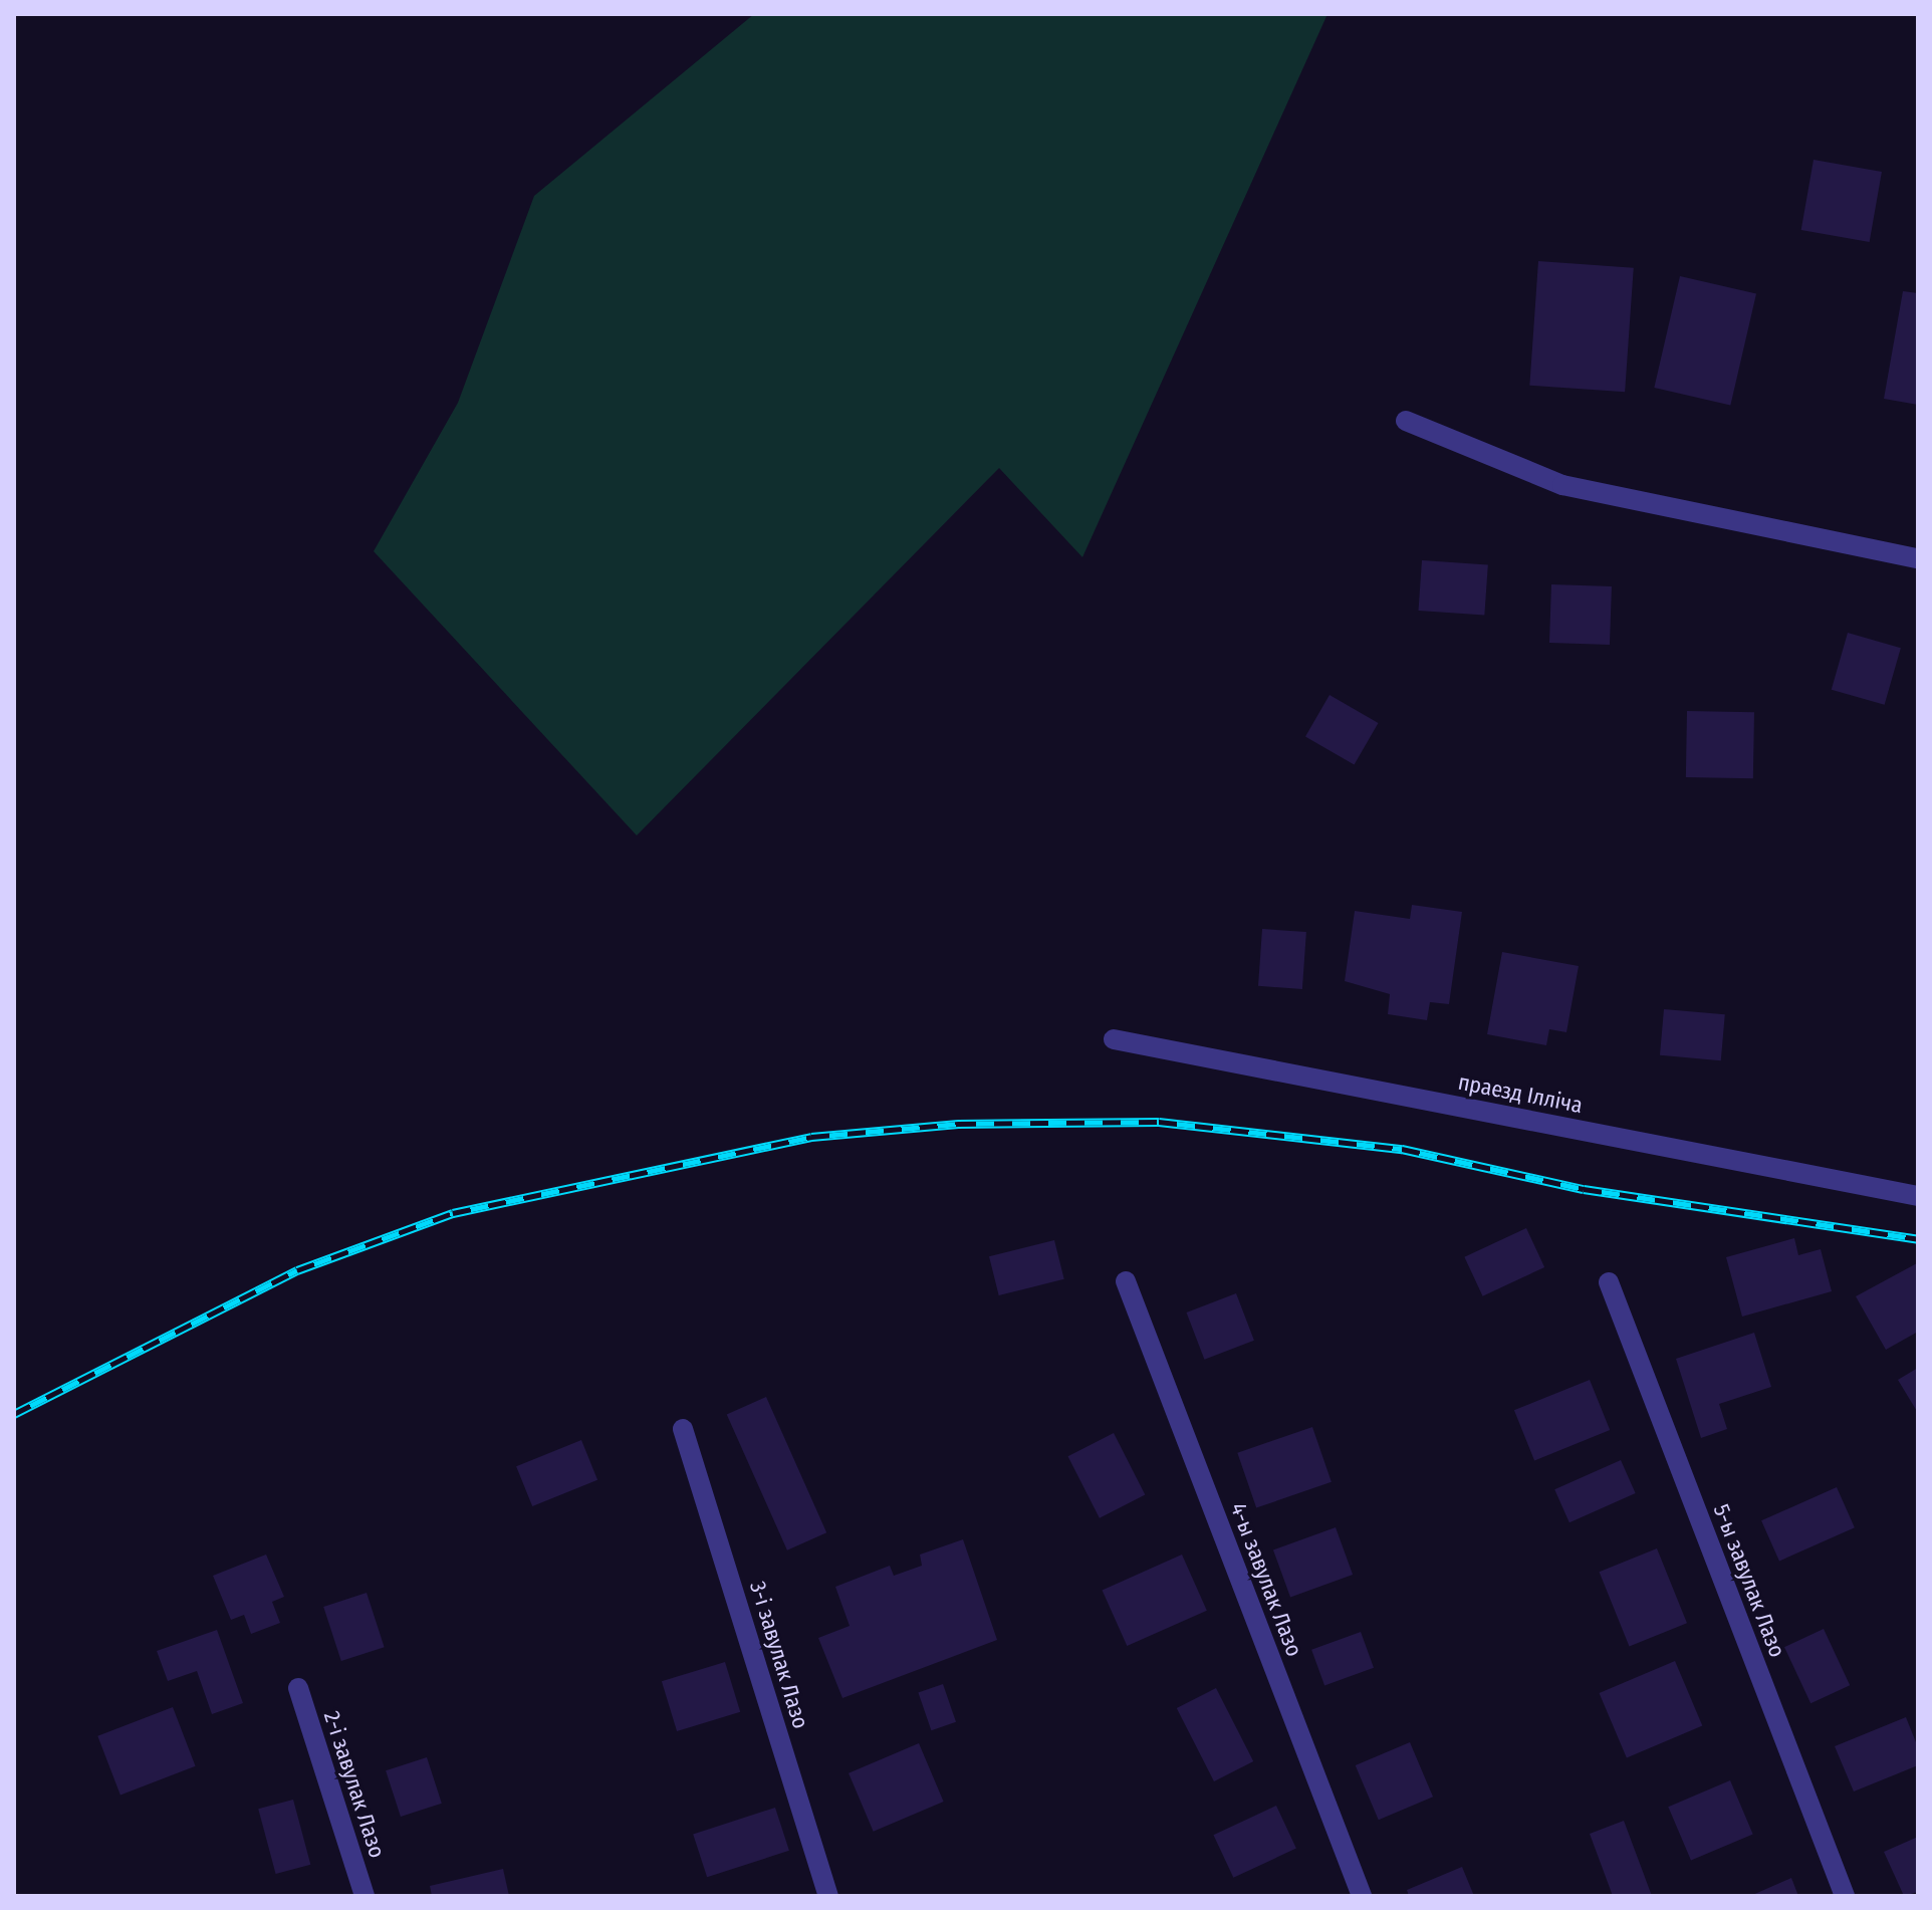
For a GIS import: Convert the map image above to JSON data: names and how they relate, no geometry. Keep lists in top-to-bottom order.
{
  "streets": {
    "street": [
      "праезд Ілліча",
      "4-ы завулак Лазо",
      "5-ы завулак Лазо",
      "3-і завулак Лазо",
      "2-і завулак Лазо"
    ]
  }
}
